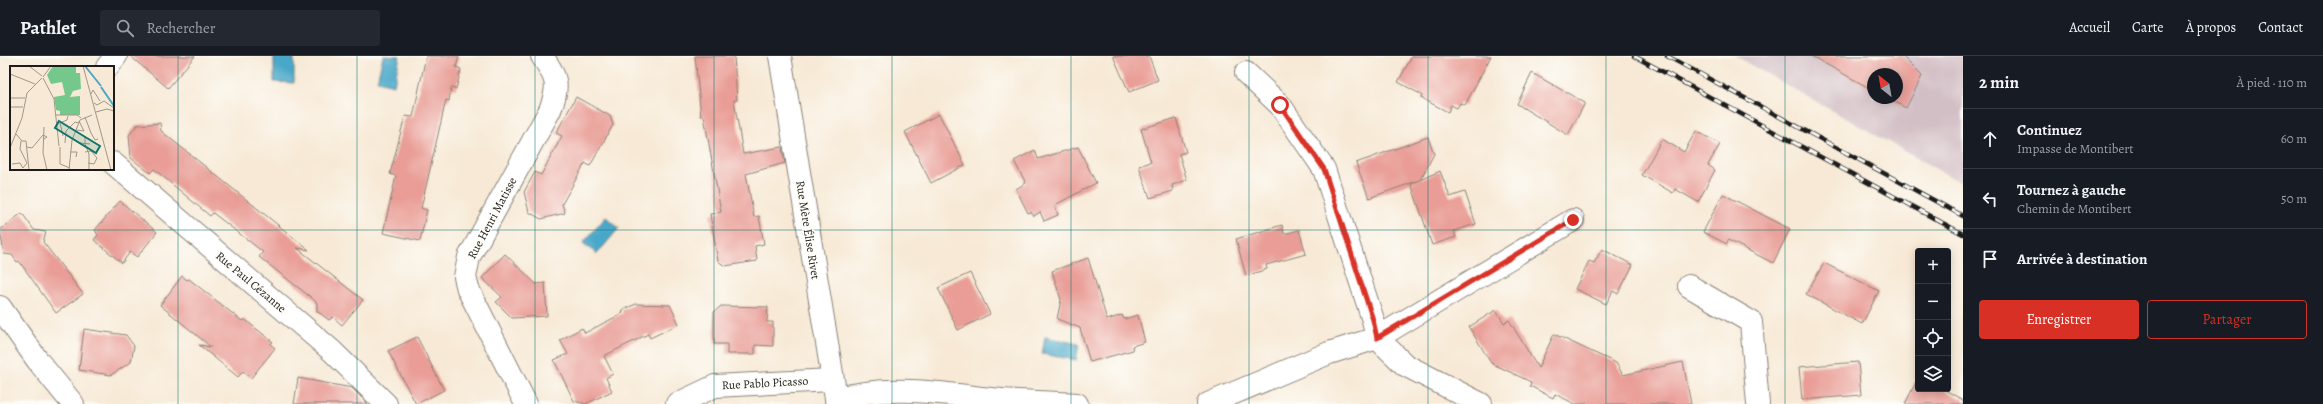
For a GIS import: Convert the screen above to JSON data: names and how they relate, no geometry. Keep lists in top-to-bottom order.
{
  "streets": {
    "street": [
      "Rue Henri Matisse",
      "Rue Mère Élise Rivet",
      "Rue Paul Cézanne",
      "Rue Pablo Picasso"
    ]
  },
  "crossings": [
    ["Rue Mère Élise Rivet", "Rue Pablo Picasso"]
  ],
  "north": "top left",
  "page": {
    "header": "Pathlet",
    "search": "Rechercher",
    "nav": [
      "Accueil",
      "Carte",
      "À propos",
      "Contact"
    ],
    "heading": ["2 min", "À pied · 110 m"],
    "list": [
      ["Continuez", "Impasse de Montibert", "60 m"],
      ["Tournez à gauche", "Chemin de Montibert", "50 m"],
      "Arrivée à destination"
    ],
    "map_buttons": ["+", "−"],
    "buttons": ["Enregistrer", "Partager"]
  }
}
